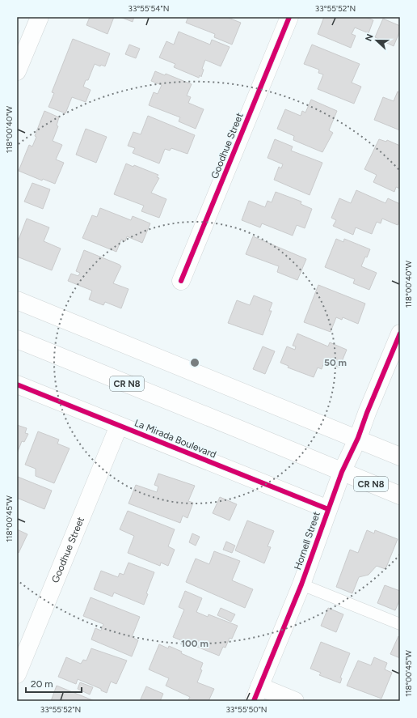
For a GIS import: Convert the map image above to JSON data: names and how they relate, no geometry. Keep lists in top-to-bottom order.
{
  "streets": {
    "street": [
      "Goodhue Street",
      "CR N8",
      "La Mirada Boulevard",
      "Hornell Street"
    ]
  },
  "crossings": [
    ["Goodhue Street", "La Mirada Boulevard"],
    ["CR N8", "Hornell Street"],
    ["La Mirada Boulevard", "Hornell Street"]
  ],
  "scale_bar": "20 m",
  "north": "left",
  "coordinates": [
    "33°55'54\"N",
    "33°55'52\"N",
    "118°00'40\"W",
    "118°00'45\"W",
    "33°55'50\"N"
  ],
  "rings": ["50 m", "100 m"]
}
